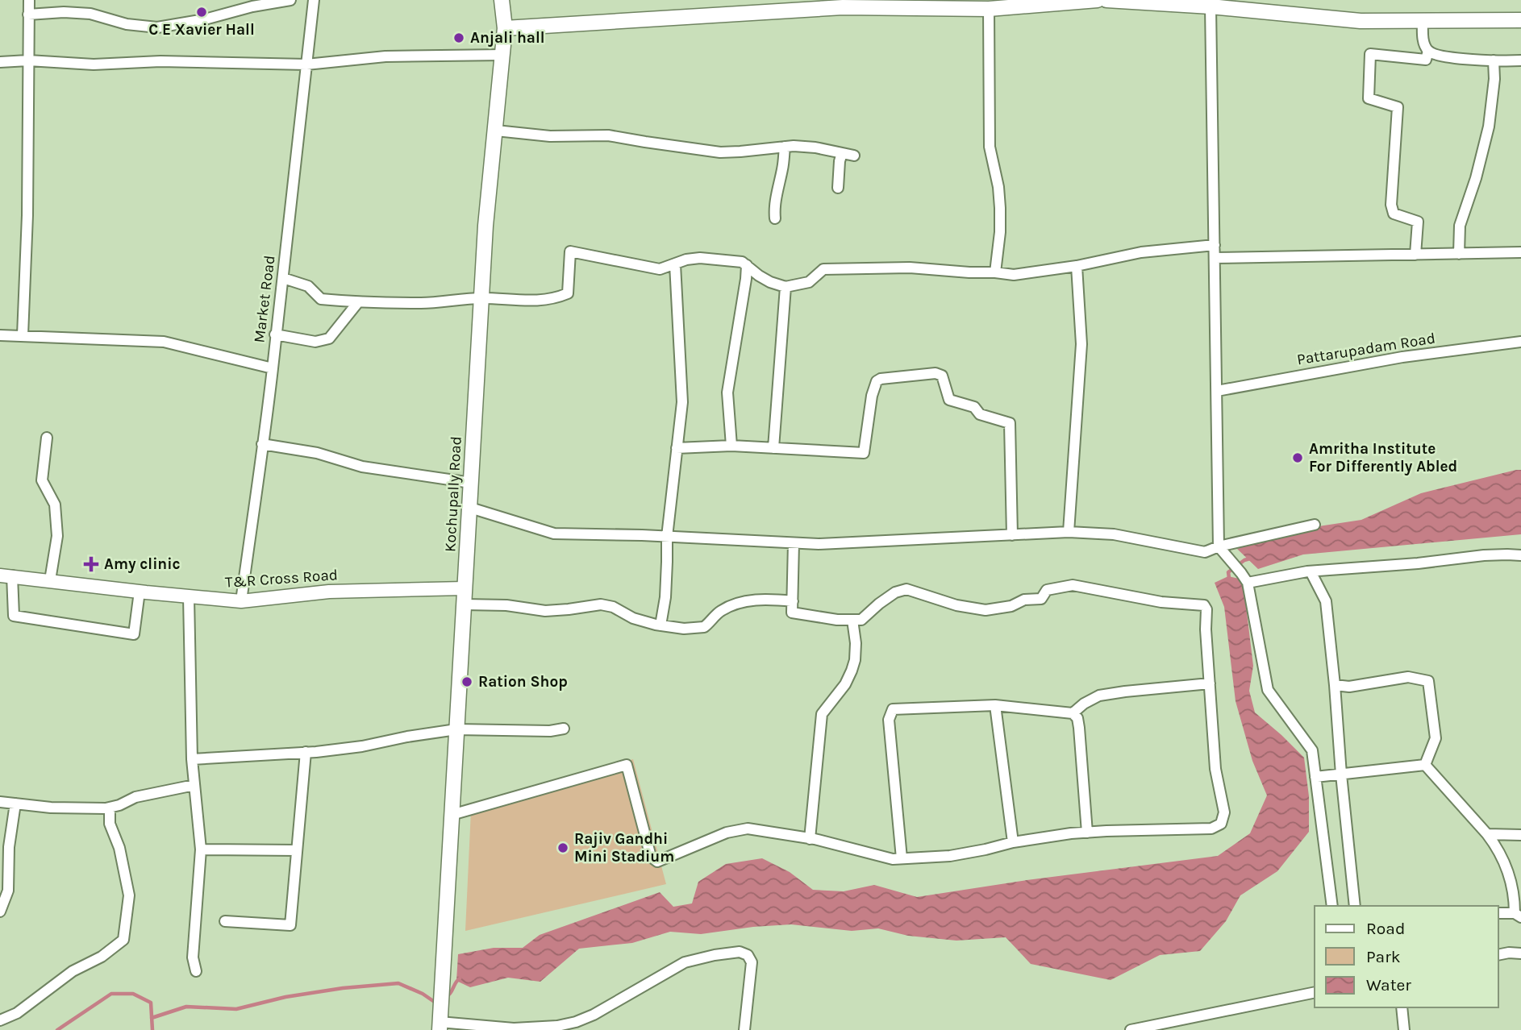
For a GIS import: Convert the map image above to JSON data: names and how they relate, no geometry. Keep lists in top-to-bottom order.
{
  "streets": {
    "main road": ["Kochupally Road"],
    "street": ["Market Road", "Pattarupadam Road", "T&R Cross Road"]
  },
  "crossings": [
    ["Market Road", "T&R Cross Road"],
    ["Kochupally Road", "T&R Cross Road"]
  ],
  "places": {
    "other": [
      "C E Xavier Hall",
      "Anjali hall",
      "Amritha Institute For Differently Abled",
      "Ration Shop",
      "Rajiv Gandhi Mini Stadium"
    ],
    "health": ["Amy clinic"]
  },
  "legend": ["Road", "Park", "Water"]
}
